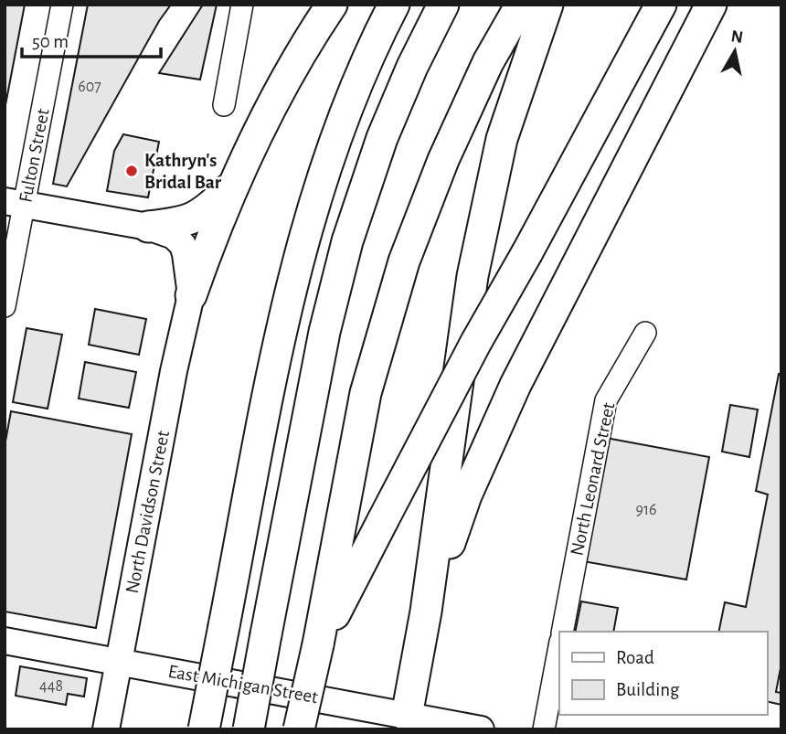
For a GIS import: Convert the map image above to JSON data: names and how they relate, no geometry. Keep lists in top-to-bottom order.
{
  "streets": {
    "main road": ["North Davidson Street", "East Michigan Street"],
    "street": ["Fulton Street", "North Leonard Street"]
  },
  "crossings": [
    ["North Davidson Street", "East Michigan Street"]
  ],
  "places": ["Kathryn's Bridal Bar"],
  "house_numbers": ["607", "916", "448"],
  "legend": ["Road", "Building"],
  "scale_bar": "50 m",
  "north": "top"
}
